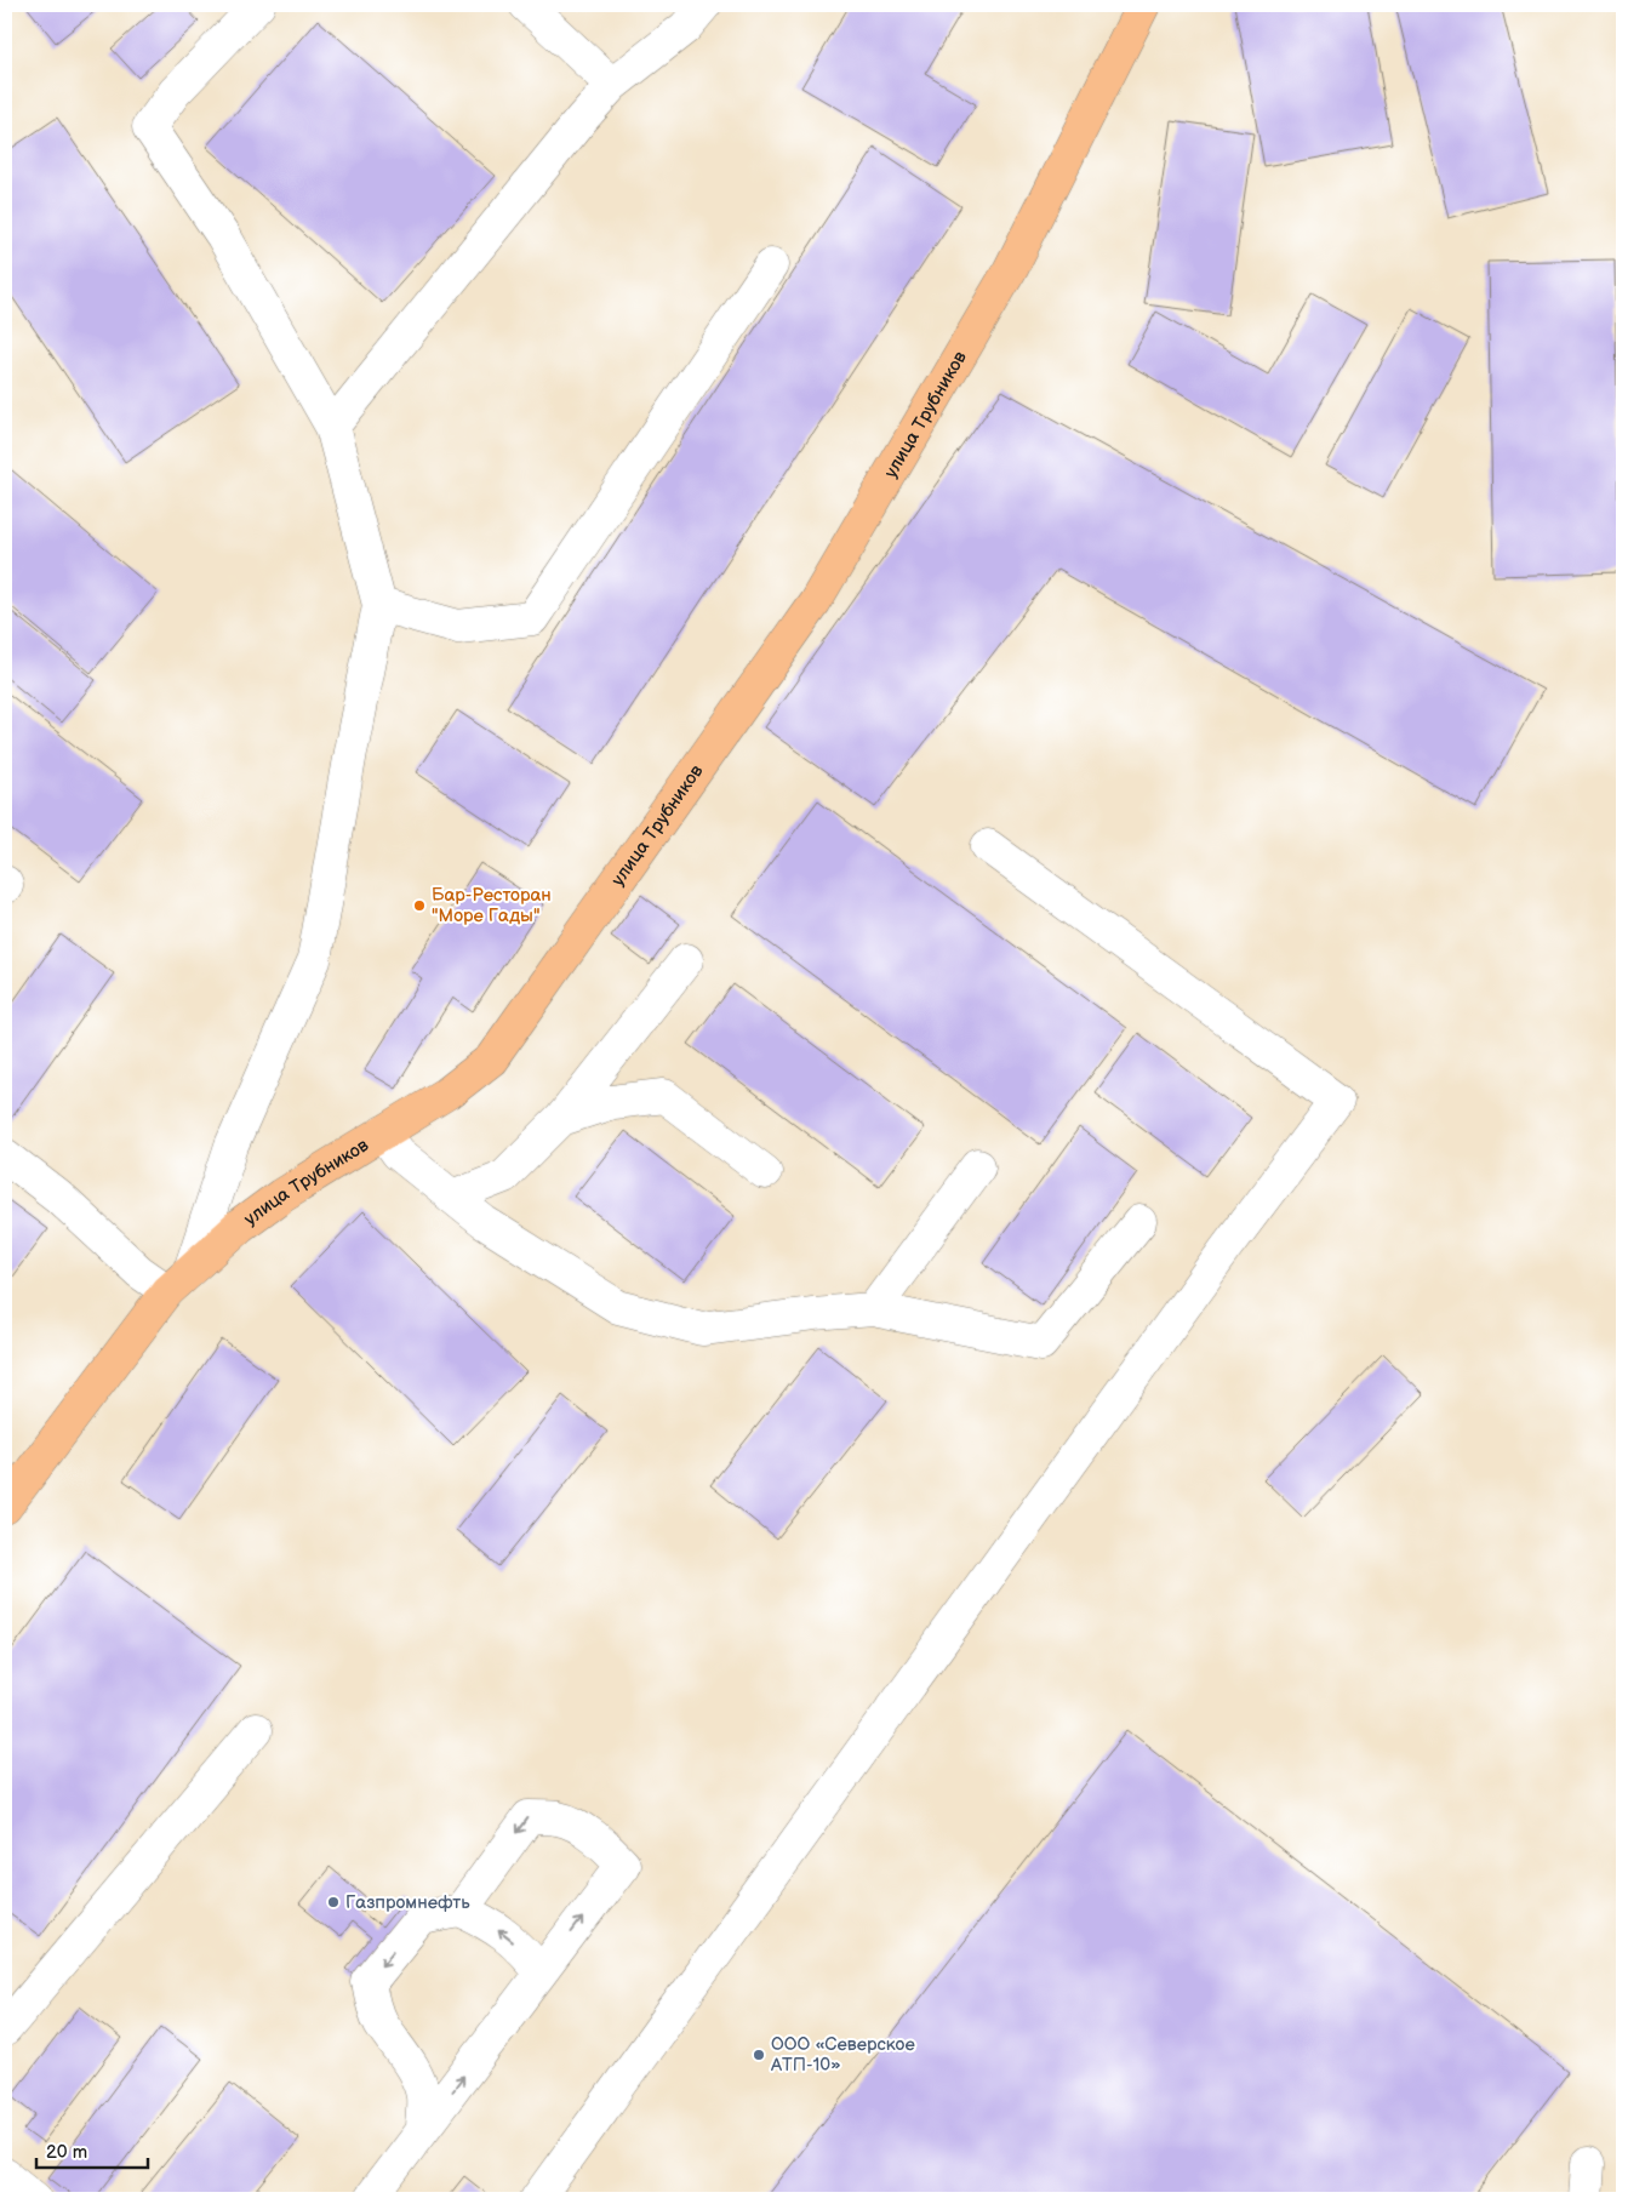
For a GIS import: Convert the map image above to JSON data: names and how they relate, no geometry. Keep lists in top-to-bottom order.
{
  "streets": {
    "main road": ["улица Трубников"]
  },
  "places": ["Бар-Ресторан \"Море Гады\"", "Газпромнефть", "ООО «Северское АТП-10»"],
  "scale_bar": "20 m"
}
